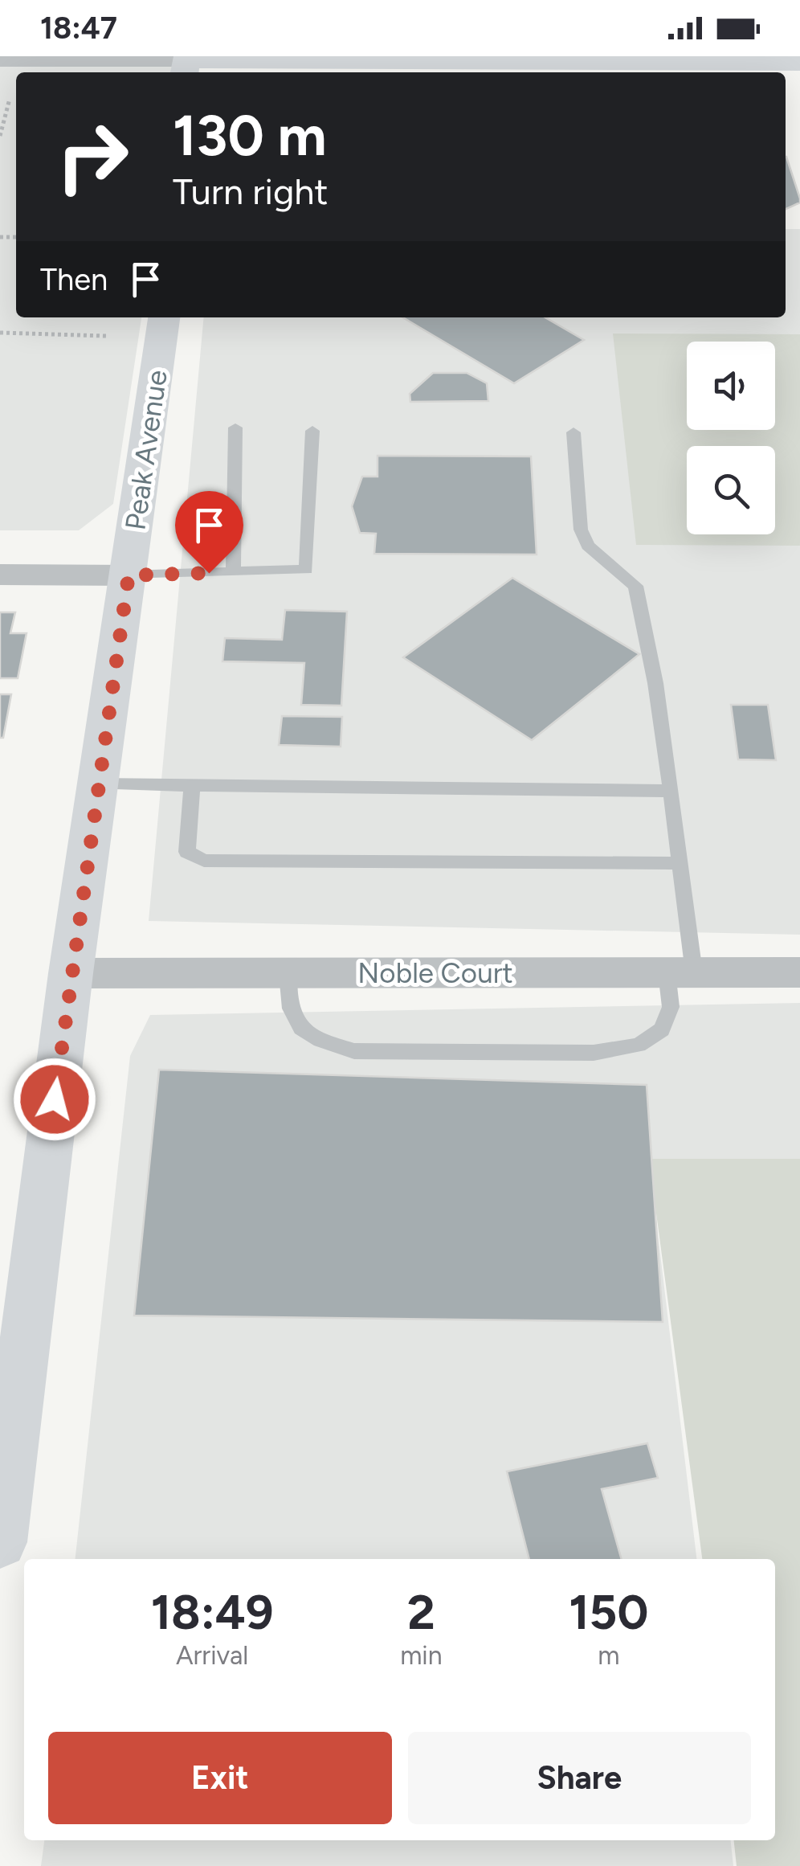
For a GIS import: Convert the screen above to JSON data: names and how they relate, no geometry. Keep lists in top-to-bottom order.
{
  "streets": {
    "street": ["Peak Avenue", "Noble Court"]
  },
  "crossings": [
    ["Peak Avenue", "Noble Court"]
  ],
  "page": {
    "status": "18:47",
    "turn": ["130 m", "Turn right"],
    "then": "Then",
    "eta": [
      "18:49",
      "Arrival",
      "2",
      "min",
      "150",
      "m"
    ],
    "buttons": ["Exit", "Share"]
  }
}
